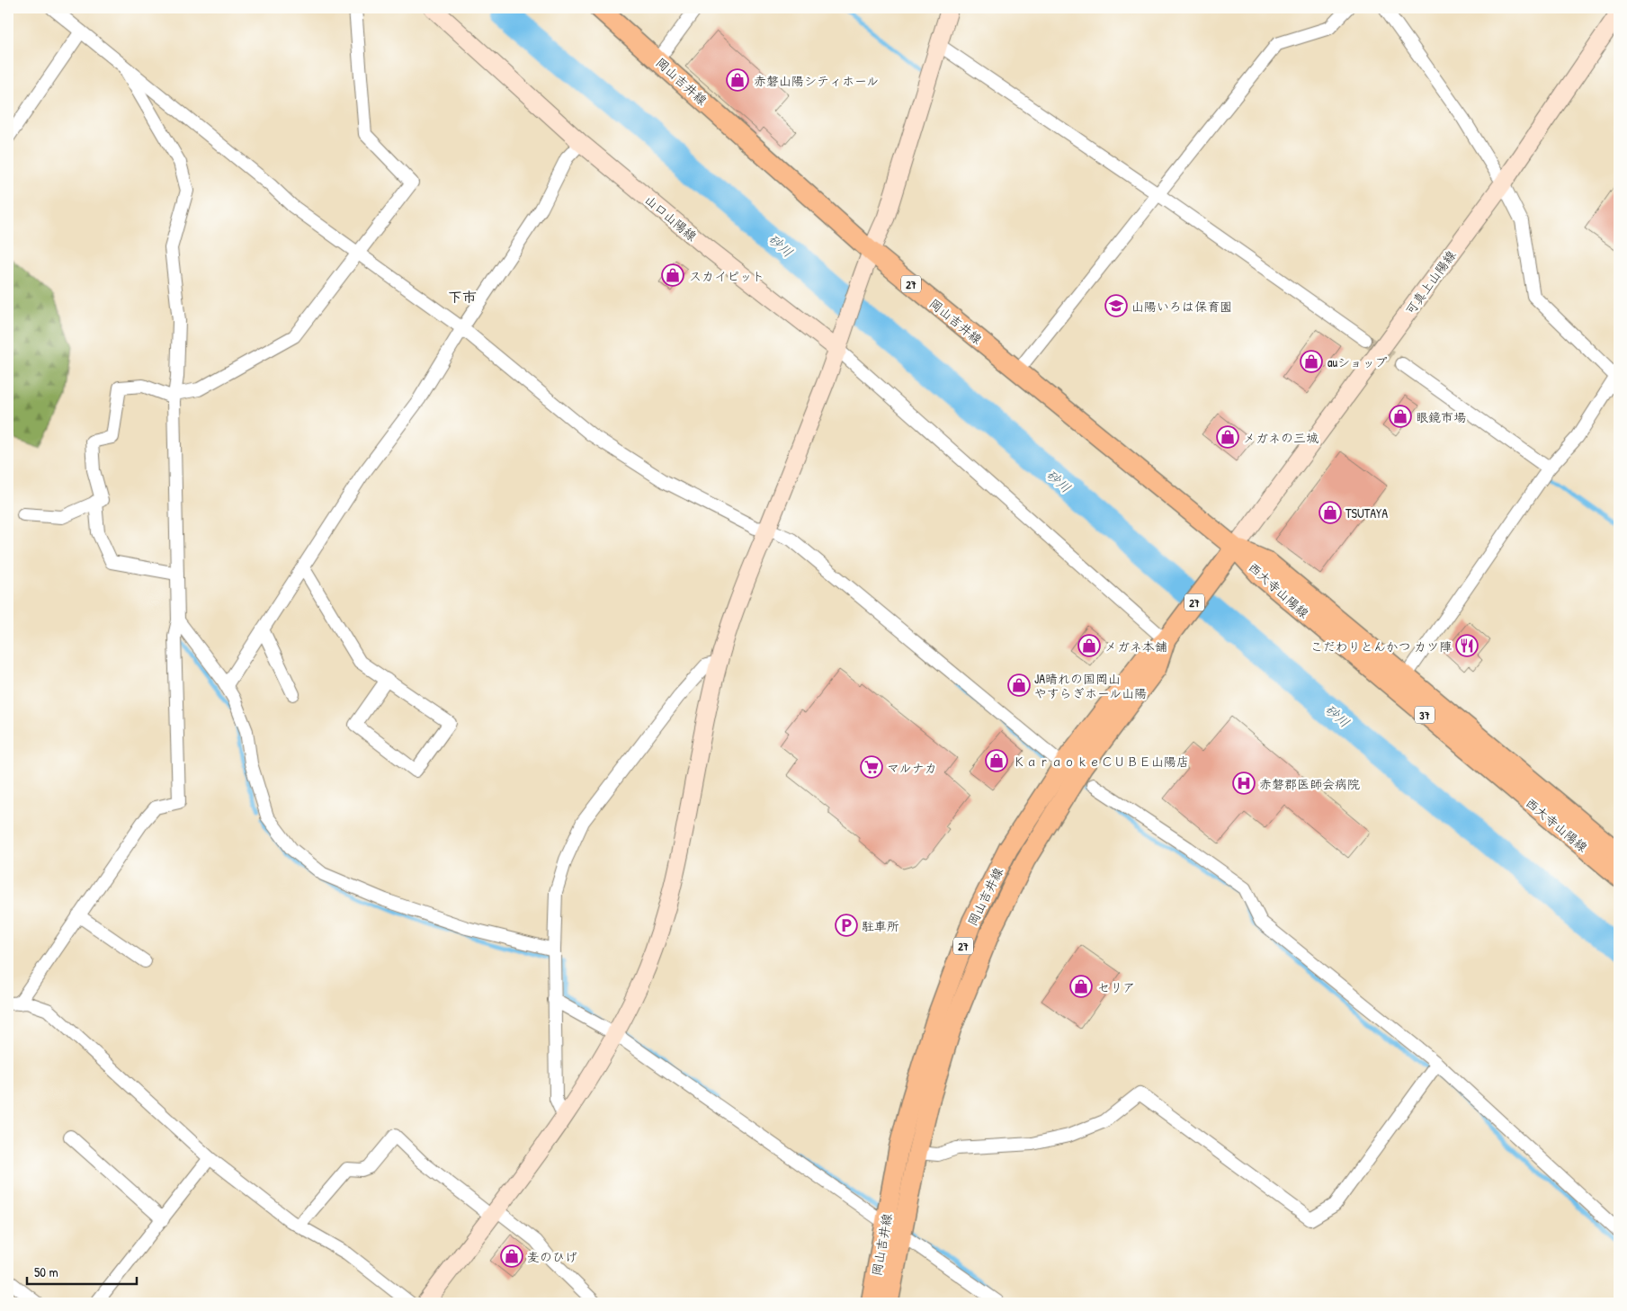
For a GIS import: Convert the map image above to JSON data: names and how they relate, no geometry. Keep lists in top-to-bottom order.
{
  "streets": {
    "main road": [
      "岡山吉井線",
      "27",
      "西大寺山陽線",
      "37"
    ],
    "street": ["山口山陽線", "可真上山陽線"]
  },
  "crossings": [
    ["岡山吉井線", "可真上山陽線"],
    ["岡山吉井線", "西大寺山陽線"],
    ["可真上山陽線", "西大寺山陽線"]
  ],
  "districts": ["下市"],
  "water": ["砂川"],
  "places": {
    "shop": [
      "赤磐山陽シティホール",
      "スカイピット",
      "auショップ",
      "眼鏡市場",
      "メガネの三城",
      "TSUTAYA",
      "メガネ本舗",
      "JA晴れの国岡山 やすらぎホール山陽",
      "ＫａｒａｏｋｅＣＵＢＥ山陽店",
      "セリア",
      "麦のひげ"
    ],
    "school or university": ["山陽いろは保育園"],
    "restaurant": ["こだわりとんかつ カツ陣"],
    "supermarket": ["マルナカ"],
    "hospital": ["赤磐郡医師会病院"],
    "parking": ["駐車所"]
  },
  "scale_bar": "50 m"
}
